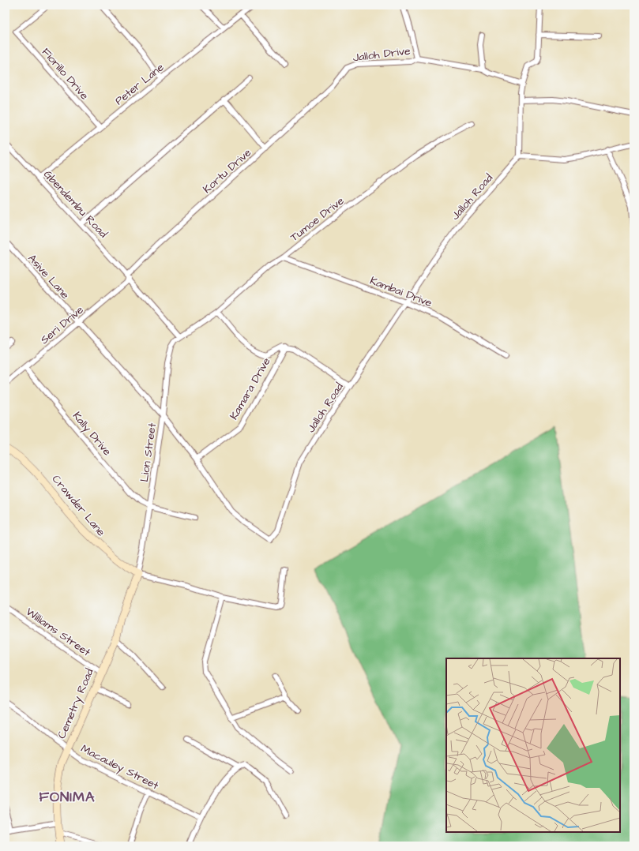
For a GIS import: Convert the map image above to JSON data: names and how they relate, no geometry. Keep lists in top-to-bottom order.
{
  "streets": {
    "street": [
      "Jalloh Drive",
      "Fiorillo Drive",
      "Peter Lane",
      "Kortu Drive",
      "Jalloh Road",
      "Gbendembu Road",
      "Tumoe Drive",
      "Asive Lane",
      "Kambai Drive",
      "Seri Drive",
      "Kamara Drive",
      "Kally Drive",
      "Lion Street",
      "Crawder Lane",
      "Williams Street",
      "Cemetry Road",
      "Macauley Street"
    ]
  },
  "crossings": [
    ["Jalloh Drive", "Kortu Drive"],
    ["Fiorillo Drive", "Peter Lane"],
    ["Peter Lane", "Gbendembu Road"],
    ["Kortu Drive", "Gbendembu Road"],
    ["Kortu Drive", "Seri Drive"],
    ["Jalloh Road", "Asive Lane"],
    ["Jalloh Road", "Kambai Drive"],
    ["Jalloh Road", "Seri Drive"],
    ["Jalloh Road", "Kamara Drive"],
    ["Jalloh Road", "Lion Street"],
    ["Gbendembu Road", "Tumoe Drive"],
    ["Gbendembu Road", "Seri Drive"],
    ["Gbendembu Road", "Lion Street"],
    ["Tumoe Drive", "Kambai Drive"],
    ["Tumoe Drive", "Lion Street"],
    ["Asive Lane", "Seri Drive"],
    ["Seri Drive", "Kally Drive"],
    ["Kally Drive", "Lion Street"],
    ["Lion Street", "Crawder Lane"],
    ["Lion Street", "Cemetry Road"],
    ["Crawder Lane", "Cemetry Road"],
    ["Williams Street", "Cemetry Road"],
    ["Cemetry Road", "Macauley Street"]
  ],
  "districts": ["FONIMA"]
}
